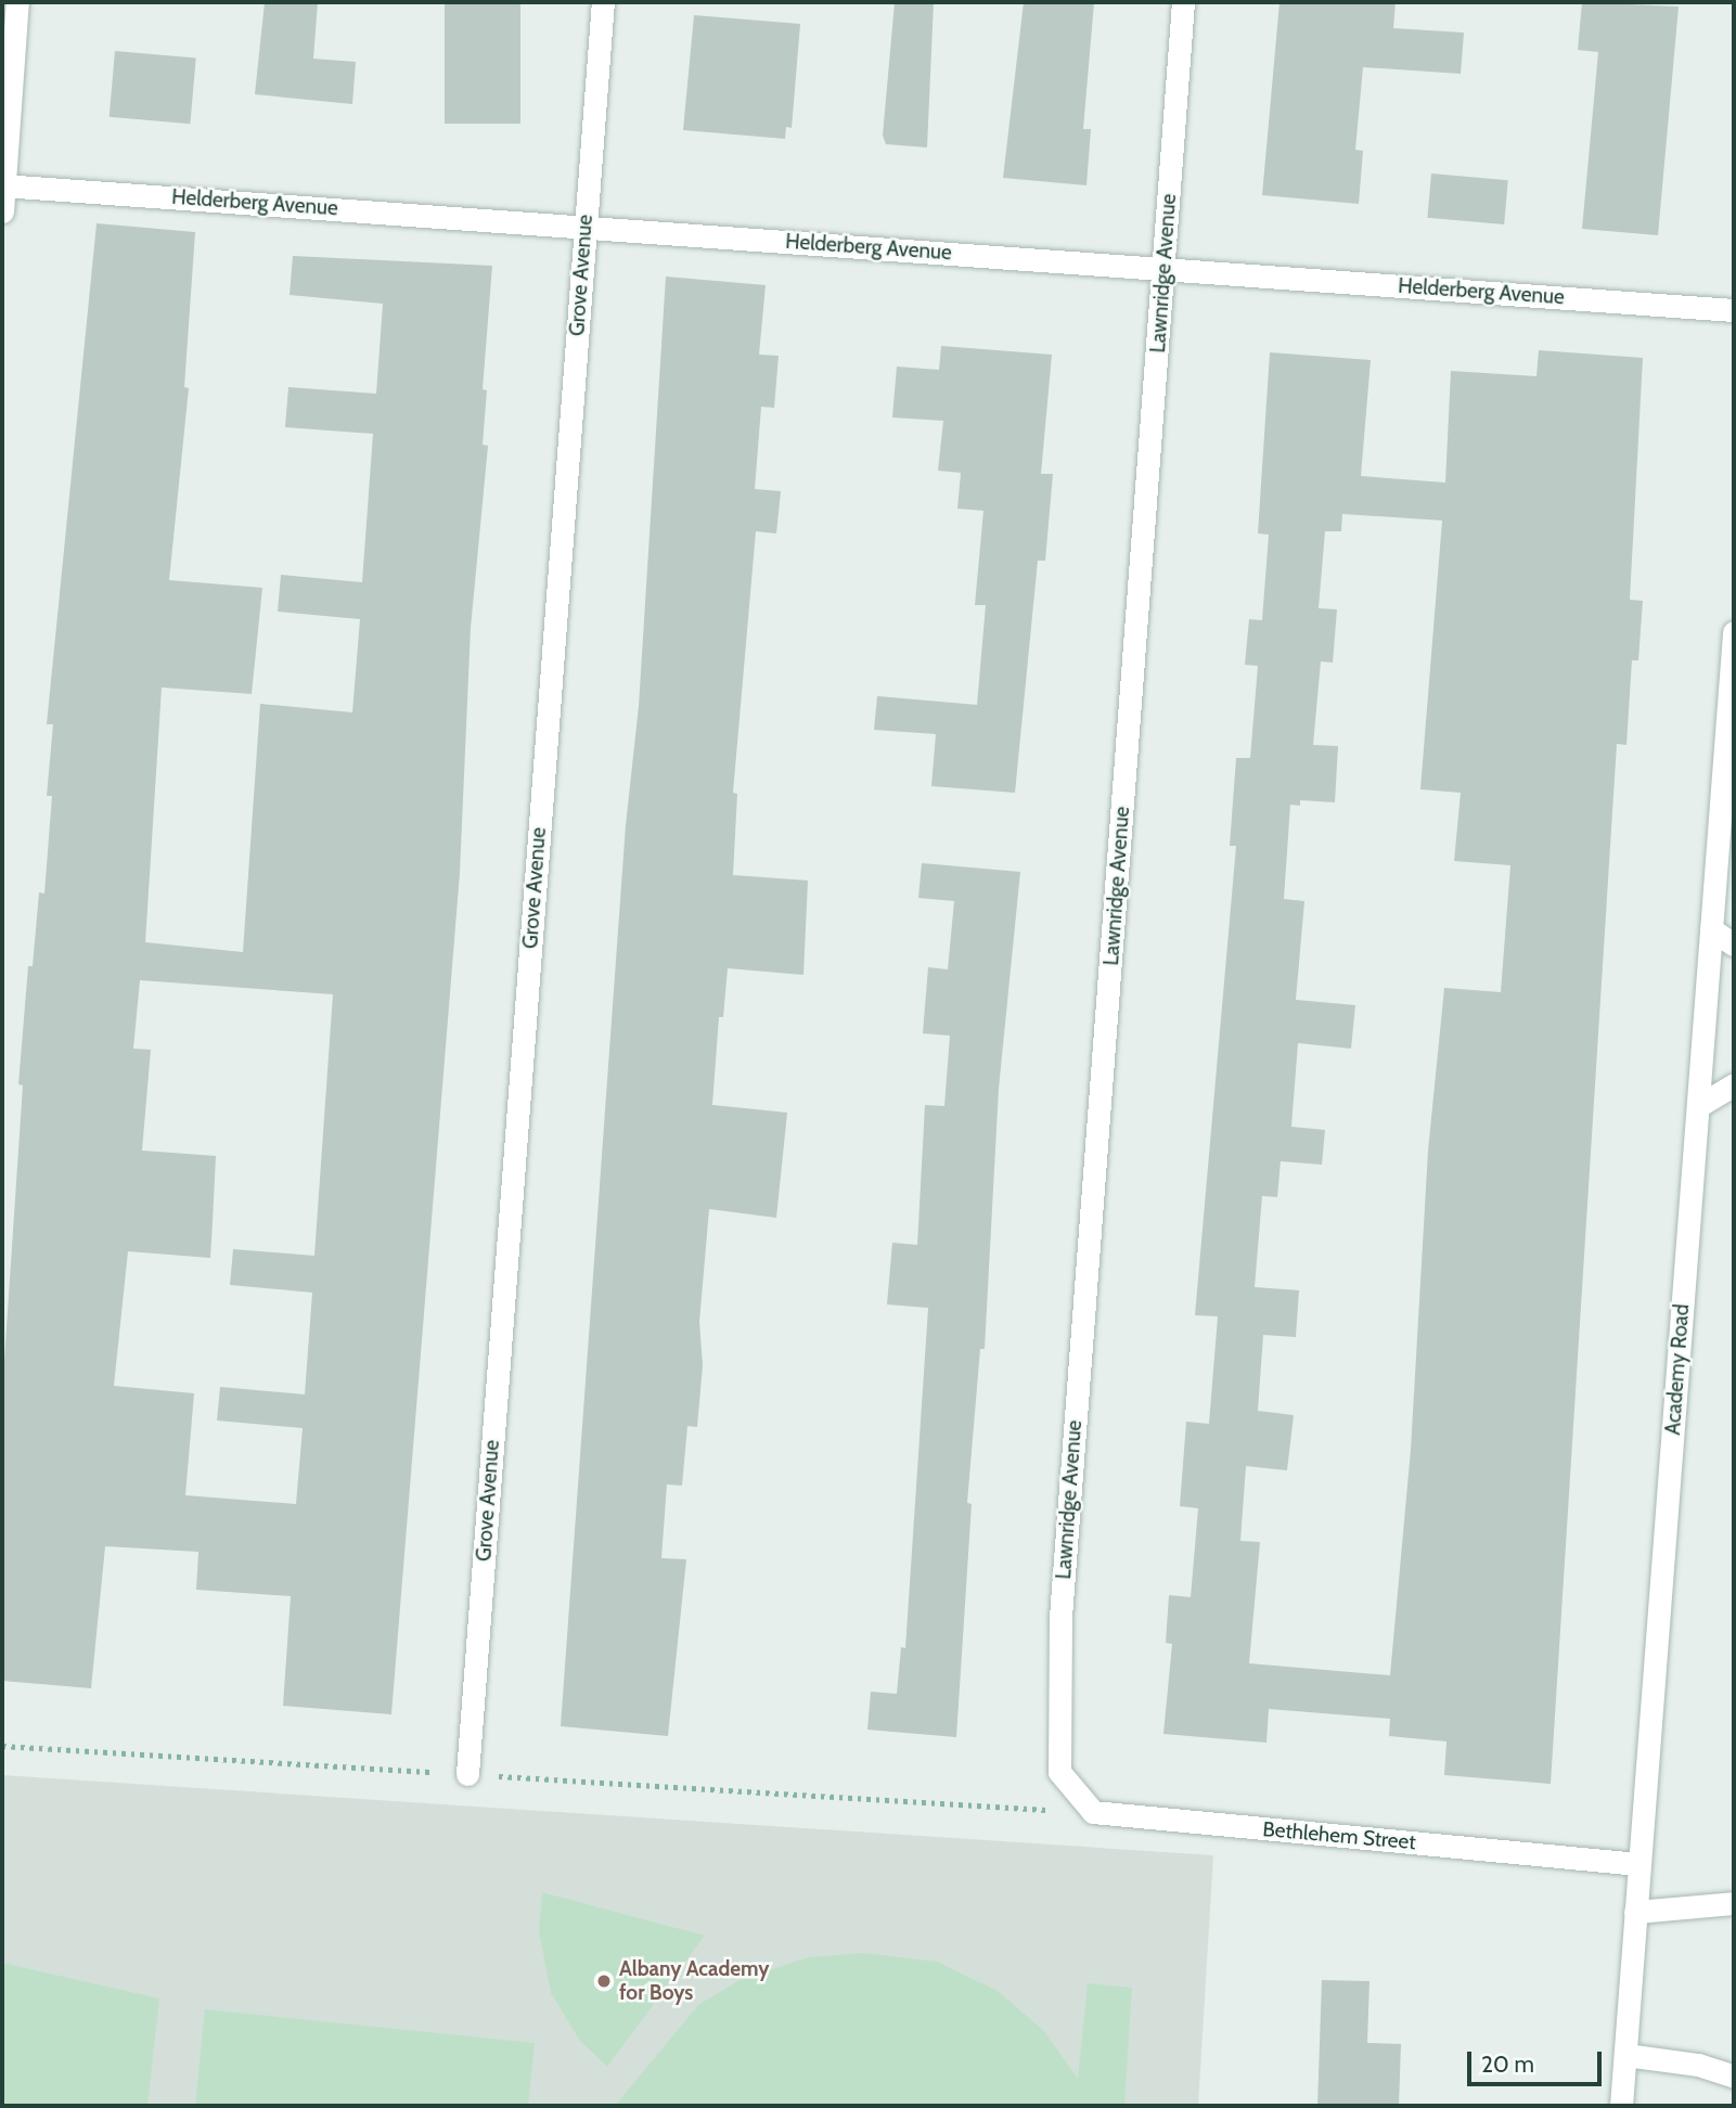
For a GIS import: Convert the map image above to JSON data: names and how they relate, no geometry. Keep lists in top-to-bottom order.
{
  "streets": {
    "street": [
      "Helderberg Avenue",
      "Lawnridge Avenue",
      "Grove Avenue",
      "Academy Road",
      "Bethlehem Street"
    ]
  },
  "crossings": [
    ["Helderberg Avenue", "Lawnridge Avenue"],
    ["Helderberg Avenue", "Grove Avenue"],
    ["Lawnridge Avenue", "Bethlehem Street"],
    ["Academy Road", "Bethlehem Street"]
  ],
  "places": ["Albany Academy for Boys"],
  "scale_bar": "20 m"
}
